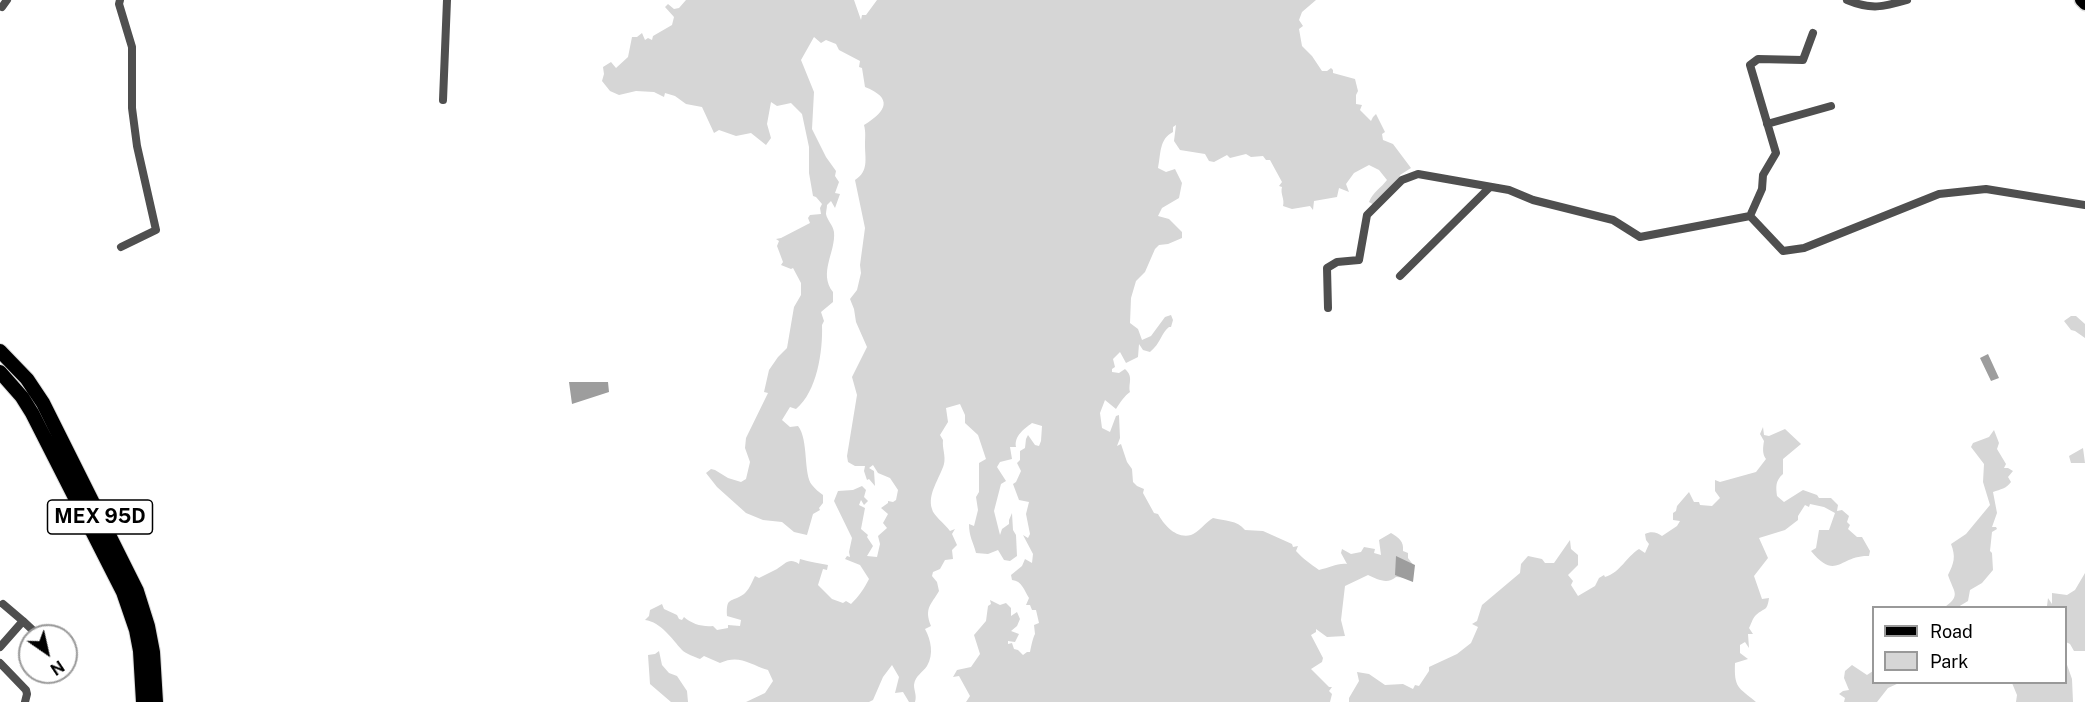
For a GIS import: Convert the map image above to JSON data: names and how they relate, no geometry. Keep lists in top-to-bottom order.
{
  "streets": {
    "highway": ["MEX 95D"]
  },
  "legend": ["Road", "Park"],
  "north": "bottom right"
}
